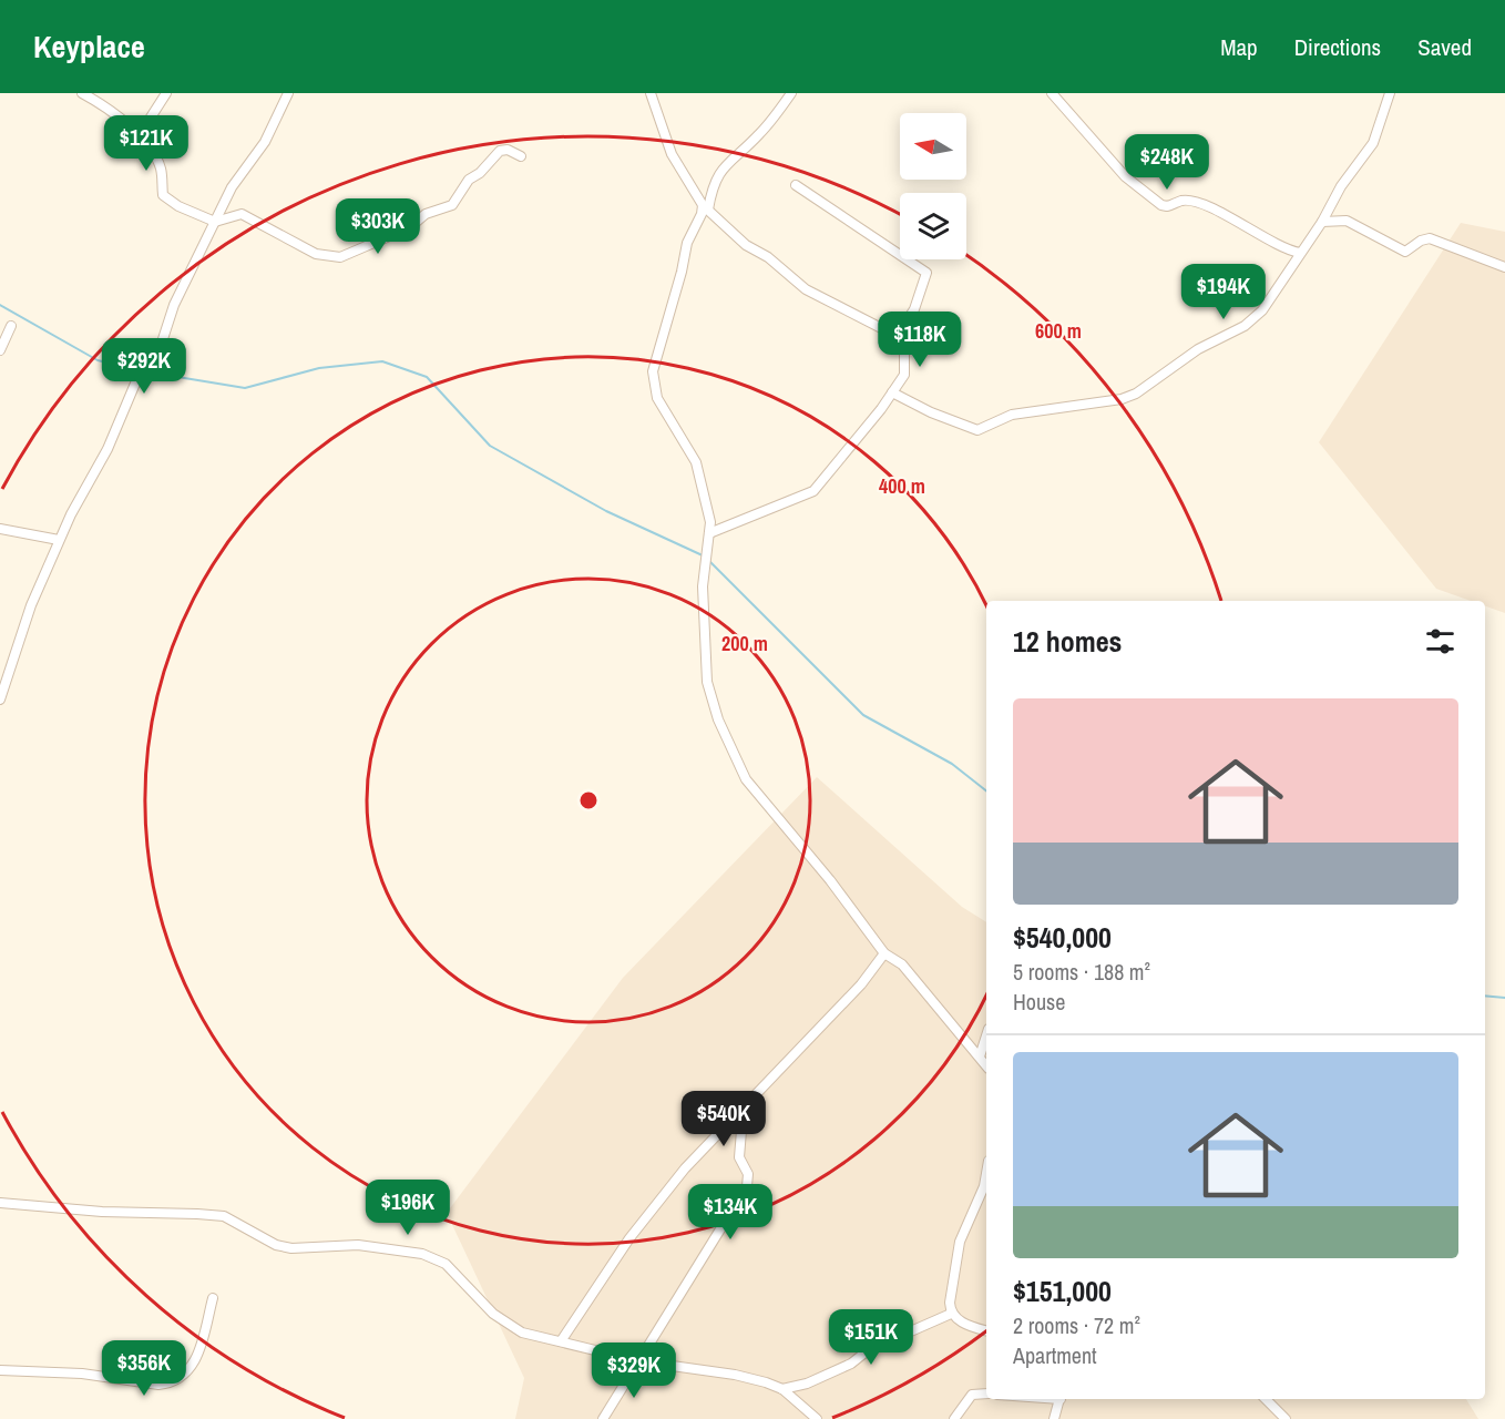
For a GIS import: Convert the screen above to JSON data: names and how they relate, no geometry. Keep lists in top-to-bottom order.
{
  "north": "left",
  "page": {
    "header": "Keyplace",
    "nav": ["Map", "Directions", "Saved"],
    "price": [
      "$121K",
      "$248K",
      "$303K",
      "$194K",
      "$118K",
      "$292K",
      "$540K",
      "$196K",
      "$134K",
      "$151K",
      "$356K",
      "$329K"
    ],
    "heading": "12 homes",
    "list": [
      {
        "name": "$540,000",
        "note": "5 rooms · 188 m² · House"
      },
      {
        "name": "$151,000",
        "note": "2 rooms · 72 m² · Apartment"
      }
    ]
  },
  "rings": ["600 m", "400 m", "200 m"]
}
